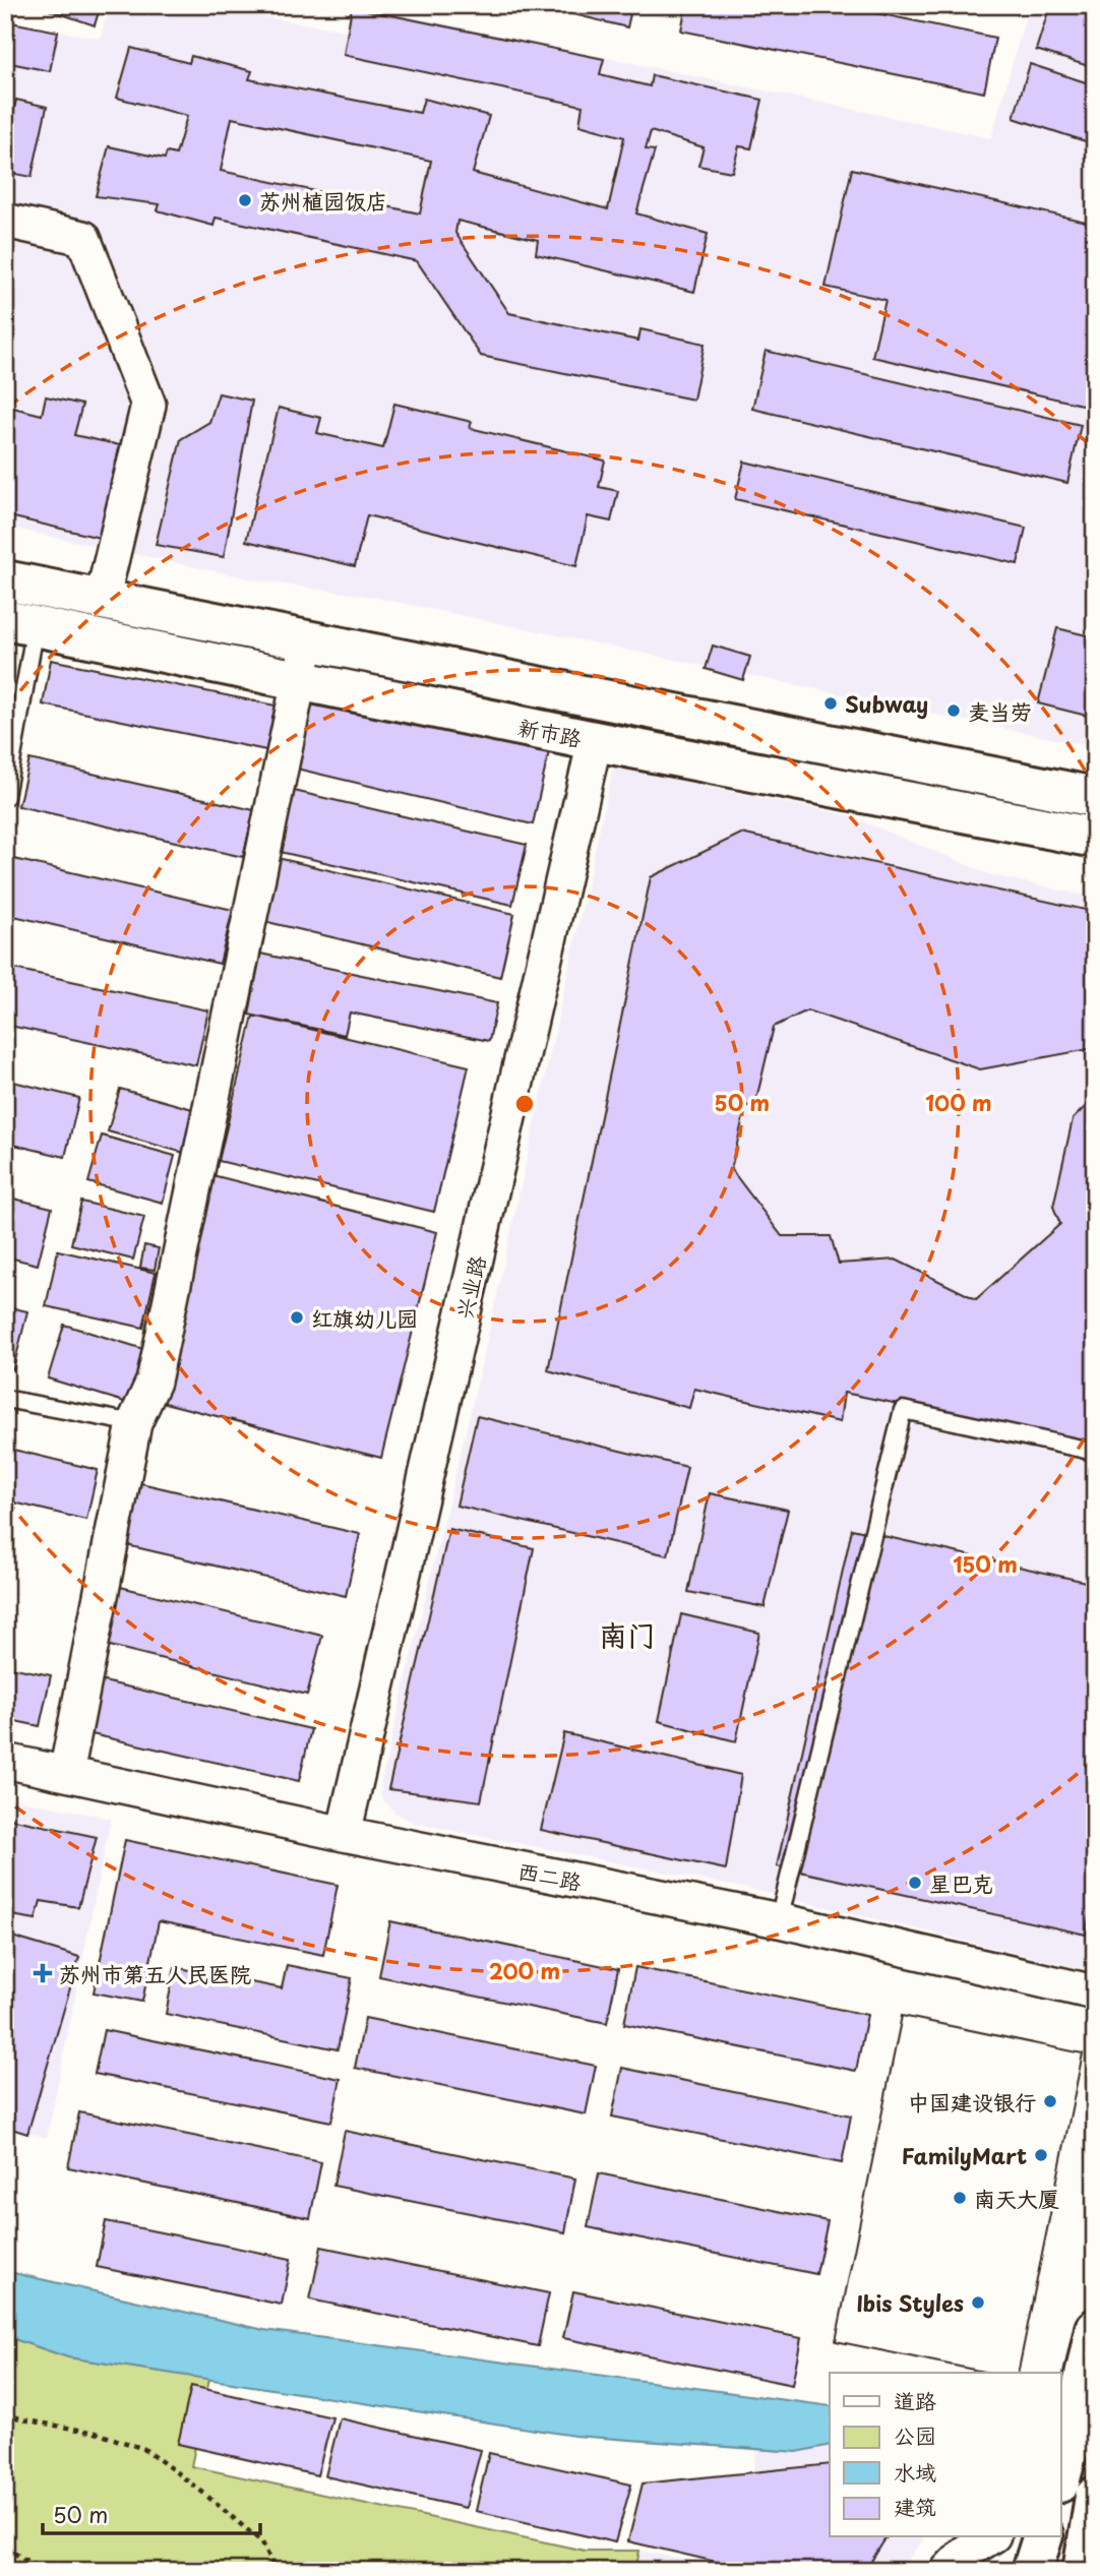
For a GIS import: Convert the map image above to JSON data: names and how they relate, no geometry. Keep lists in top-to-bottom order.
{
  "streets": {
    "main road": ["新市路"],
    "street": ["兴业路", "西二路"]
  },
  "crossings": [
    ["新市路", "兴业路"],
    ["兴业路", "西二路"]
  ],
  "districts": ["南门"],
  "places": {
    "other": [
      "苏州植园饭店",
      "Subway",
      "麦当劳",
      "红旗幼儿园",
      "星巴克",
      "中国建设银行",
      "FamilyMart",
      "南天大厦",
      "Ibis Styles"
    ],
    "health": ["苏州市第五人民医院"]
  },
  "legend": [
    "道路",
    "公园",
    "水域",
    "建筑"
  ],
  "scale_bar": "50 m",
  "rings": [
    "50 m",
    "100 m",
    "150 m",
    "200 m"
  ]
}
